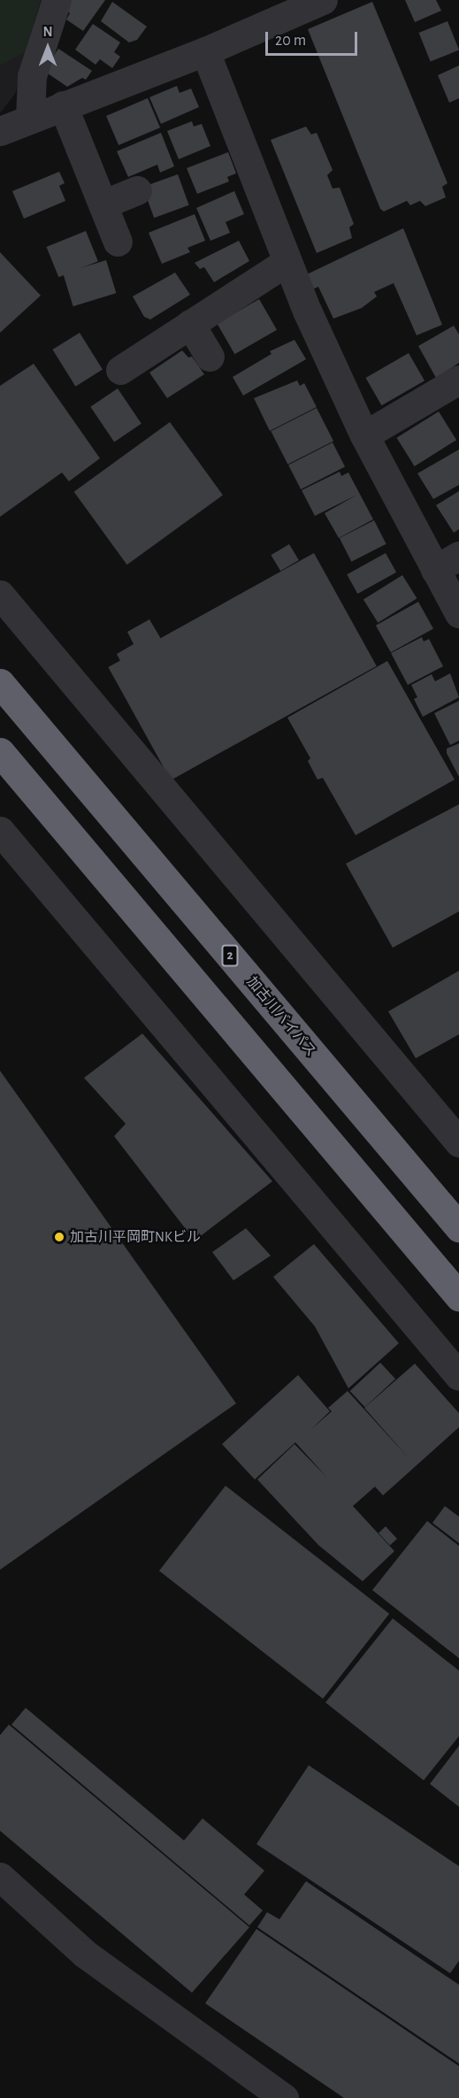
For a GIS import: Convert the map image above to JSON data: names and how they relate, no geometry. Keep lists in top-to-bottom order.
{
  "streets": {
    "highway": ["2", "加古川バイパス"]
  },
  "places": ["加古川平岡町NKビル"],
  "scale_bar": "20 m",
  "north": "top"
}
